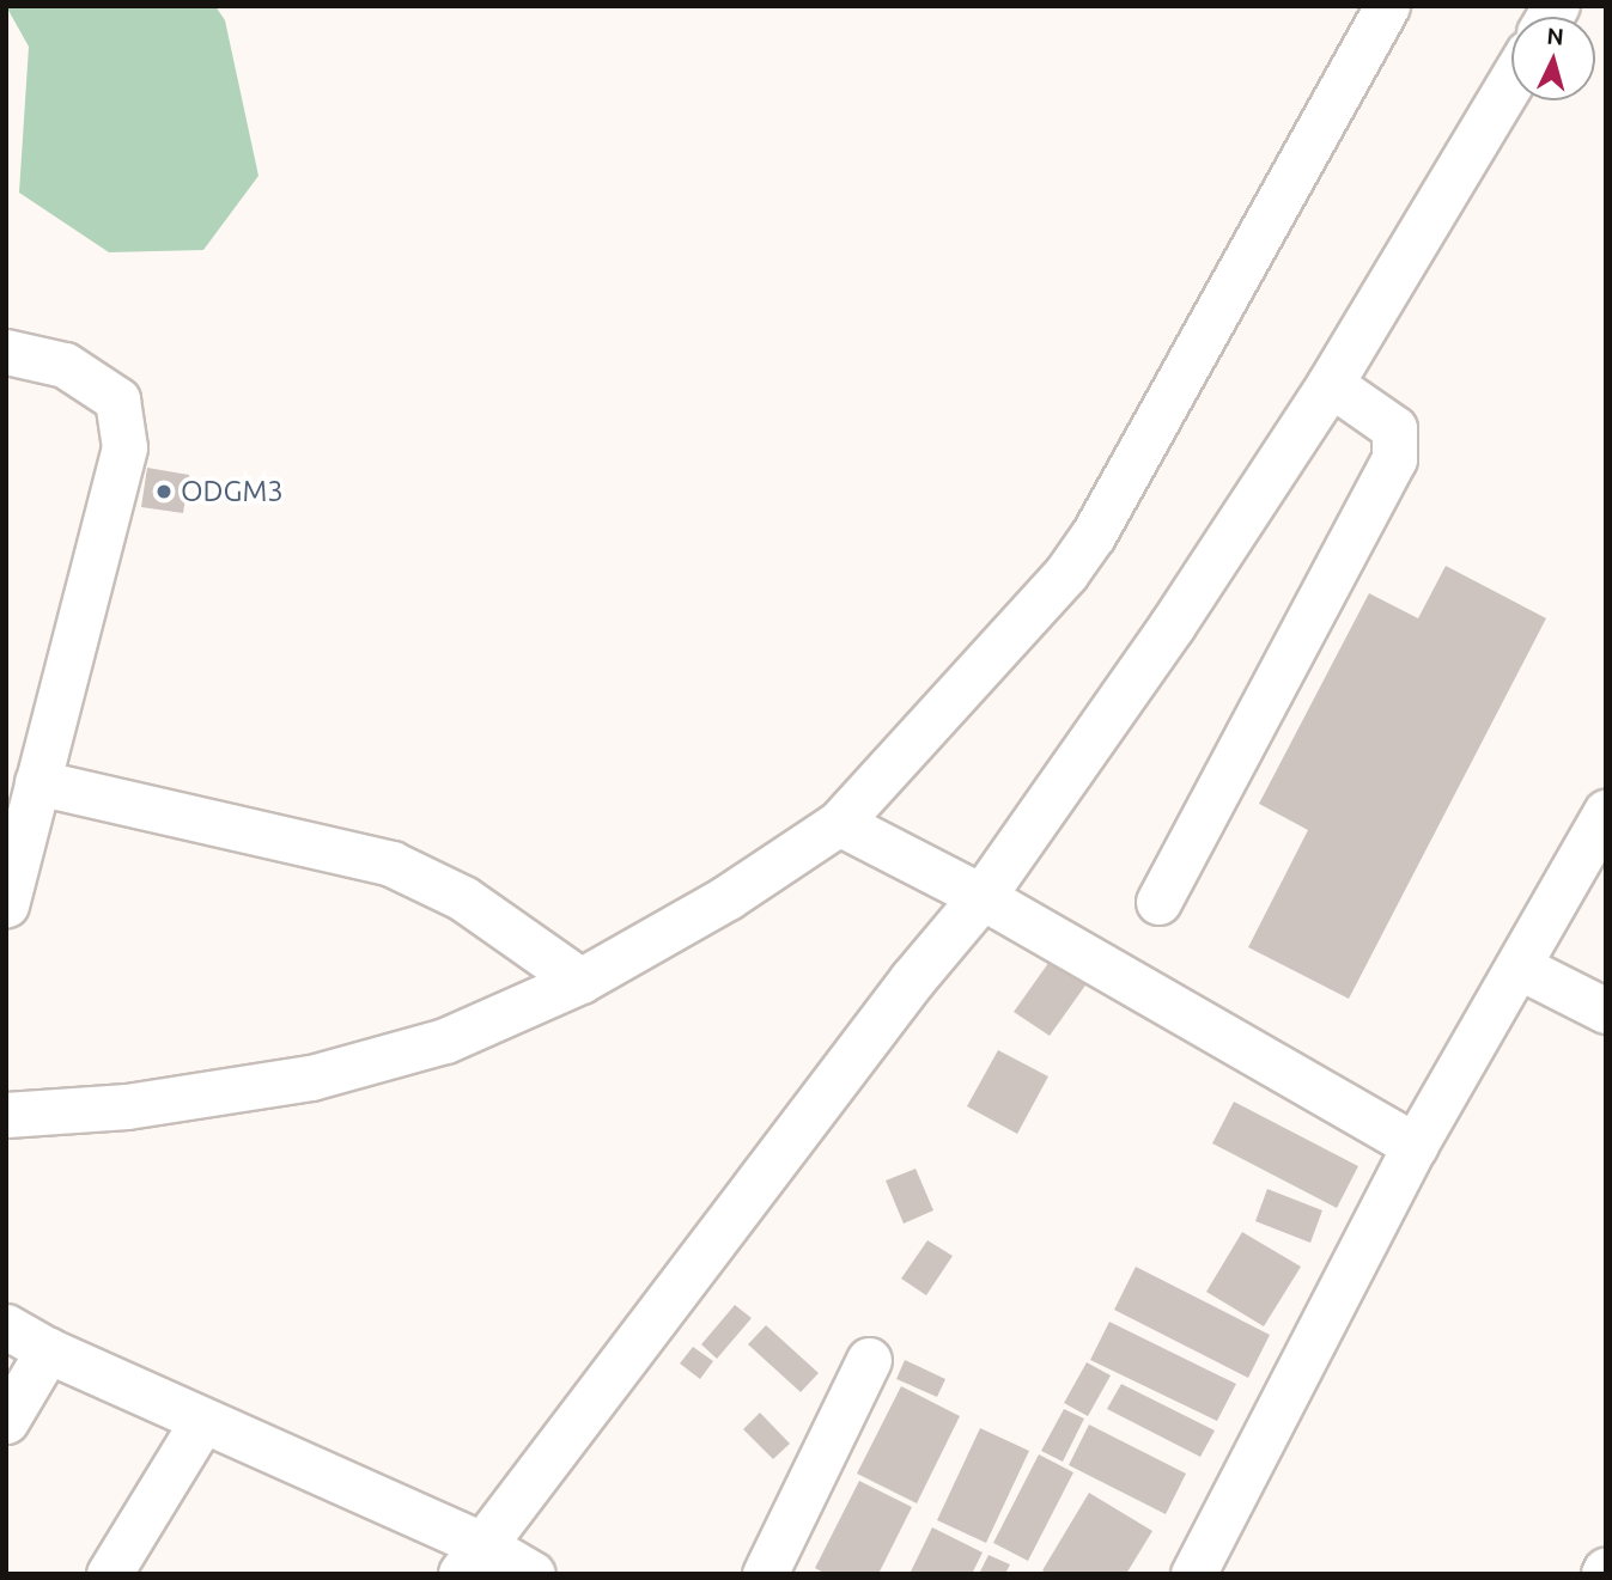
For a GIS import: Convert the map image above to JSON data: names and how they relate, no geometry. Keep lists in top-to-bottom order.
{
  "places": ["ODGM3"],
  "north": "top"
}
